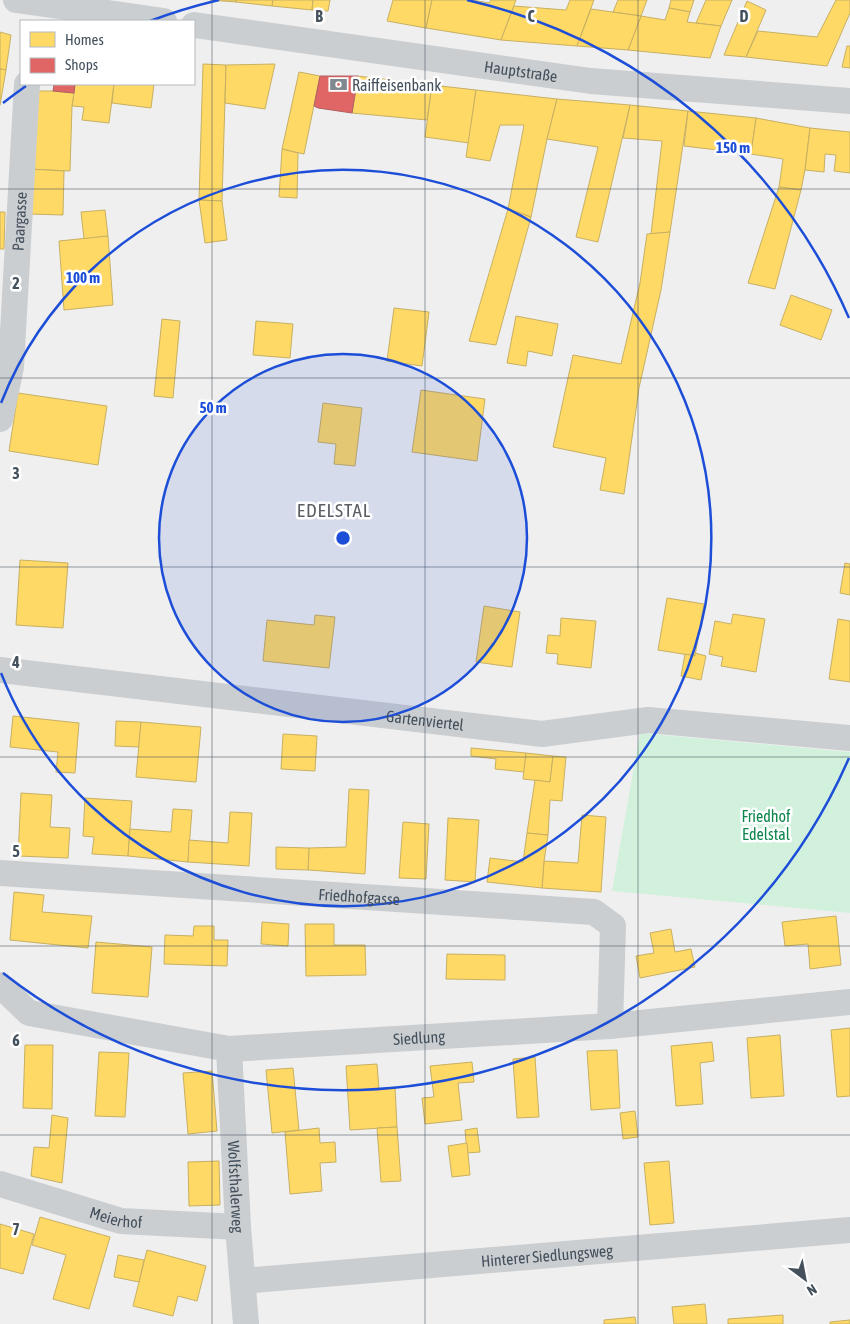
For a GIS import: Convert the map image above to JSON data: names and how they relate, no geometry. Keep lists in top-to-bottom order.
{
  "streets": {
    "street": [
      "Hauptstraße",
      "Paargasse",
      "Gartenviertel",
      "Friedhofgasse",
      "Siedlung",
      "Wolfsthalerweg",
      "Meierhof",
      "Hinterer Siedlungsweg"
    ]
  },
  "crossings": [
    ["Friedhofgasse", "Siedlung"],
    ["Siedlung", "Wolfsthalerweg"],
    ["Wolfsthalerweg", "Meierhof"],
    ["Wolfsthalerweg", "Hinterer Siedlungsweg"]
  ],
  "districts": ["EDELSTAL"],
  "parks": ["Friedhof Edelstal"],
  "places": {
    "bank": ["Raiffeisenbank"]
  },
  "legend": ["Homes", "Shops"],
  "north": "bottom right",
  "grid": {
    "columns": ["B", "C", "D"],
    "rows": [
      "2",
      "3",
      "4",
      "5",
      "6",
      "7"
    ]
  },
  "rings": ["150 m", "100 m", "50 m"]
}
